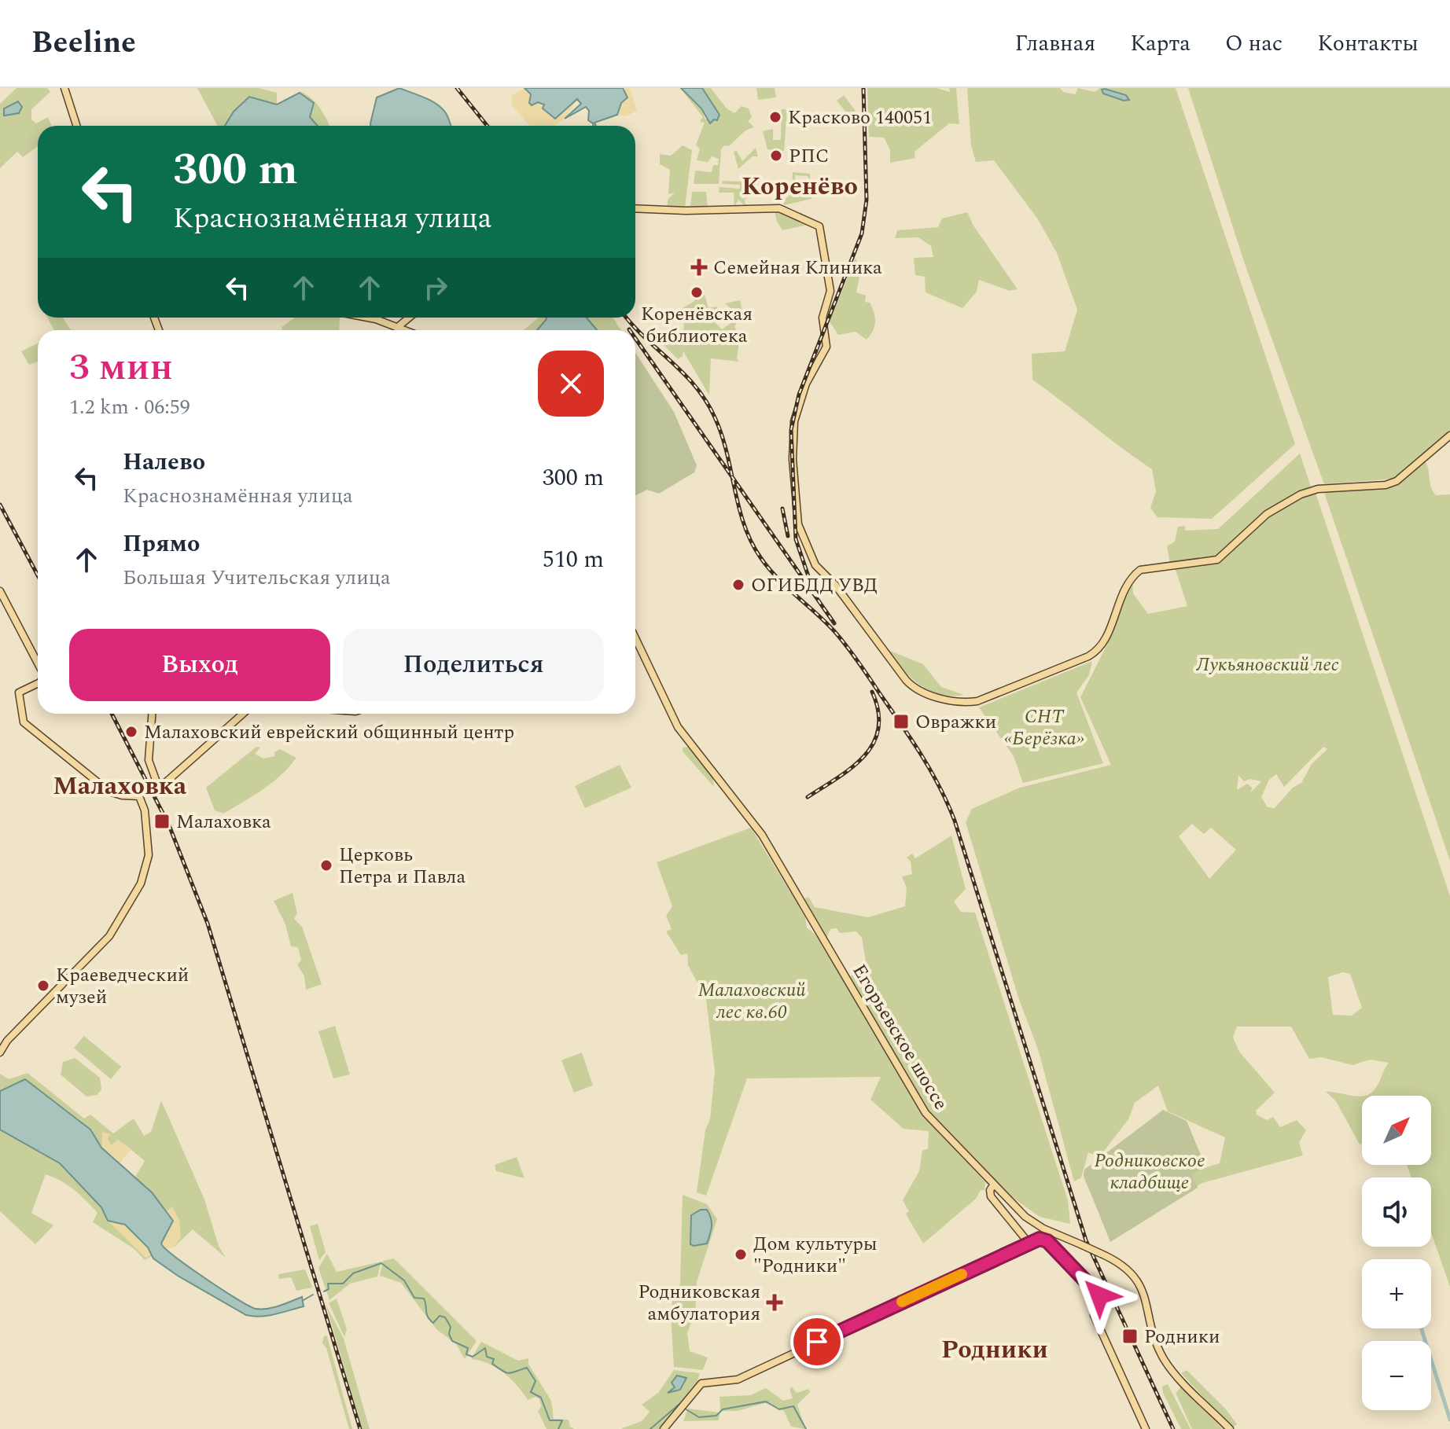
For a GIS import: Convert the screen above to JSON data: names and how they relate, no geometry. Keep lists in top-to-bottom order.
{
  "streets": {
    "main road": ["Егорьевское шоссе"]
  },
  "districts": ["Коренёво", "Малаховка", "Родники"],
  "parks": [
    "Лукьяновский лес",
    "СНТ «Берёзка»",
    "Малаховский лес кв.60",
    "Родниковское кладбище"
  ],
  "places": {
    "other": [
      "Красково 140051",
      "РПС",
      "Коренёвская библиотека",
      "ОГИБДД УВД",
      "Малаховский еврейский общинный центр",
      "Церковь Петра и Павла",
      "Краеведческий музей",
      "Дом культуры \"Родники\""
    ],
    "health": ["Семейная Клиника", "Родниковская амбулатория"],
    "transit": ["Овражки", "Малаховка", "Родники"]
  },
  "north": "top right",
  "page": {
    "header": "Beeline",
    "nav": [
      "Главная",
      "Карта",
      "О нас",
      "Контакты"
    ],
    "turn": ["300 m", "Краснознамённая улица"],
    "heading": ["3 мин", "1.2 km · 06:59"],
    "list": [
      {
        "name": "Налево",
        "note": "Краснознамённая улица",
        "value": "300 m"
      },
      {
        "name": "Прямо",
        "note": "Большая Учительская улица",
        "value": "510 m"
      }
    ],
    "buttons": ["Выход", "Поделиться"],
    "map_buttons": ["+", "−"]
  }
}
